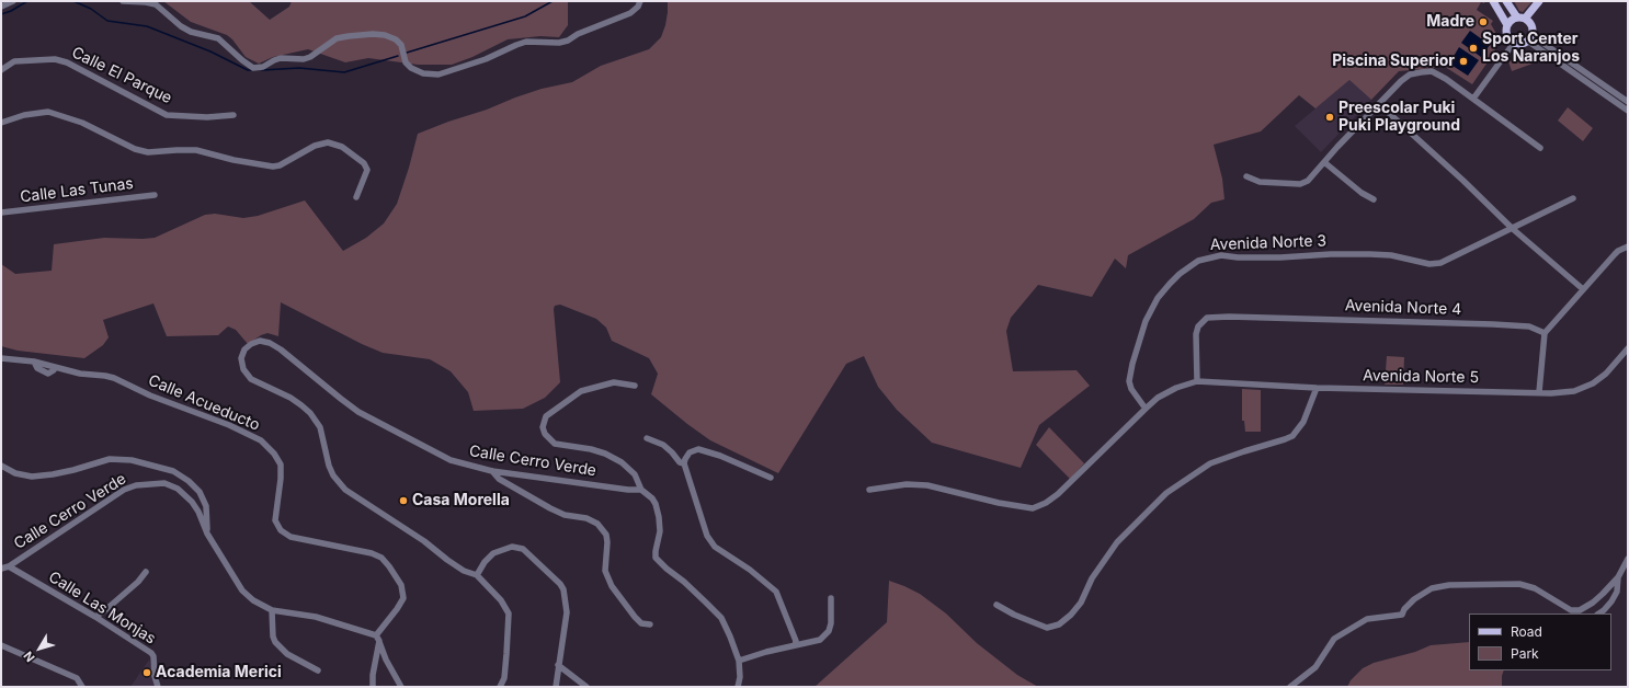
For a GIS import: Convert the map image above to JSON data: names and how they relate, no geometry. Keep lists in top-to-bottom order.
{
  "streets": {
    "street": [
      "Calle El Parque",
      "Calle Las Tunas",
      "Avenida Norte 3",
      "Avenida Norte 4",
      "Avenida Norte 5",
      "Calle Acueducto",
      "Calle Cerro Verde",
      "Calle Las Monjas"
    ]
  },
  "crossings": [
    ["Avenida Norte 4", "Avenida Norte 5"],
    ["Calle Acueducto", "Calle Cerro Verde"],
    ["Calle Cerro Verde", "Calle Las Monjas"]
  ],
  "places": [
    "Madre",
    "Sport Center Los Naranjos",
    "Piscina Superior",
    "Preescolar Puki Puki Playground",
    "Casa Morella",
    "Academia Merici"
  ],
  "legend": ["Road", "Park"],
  "north": "bottom left"
}
